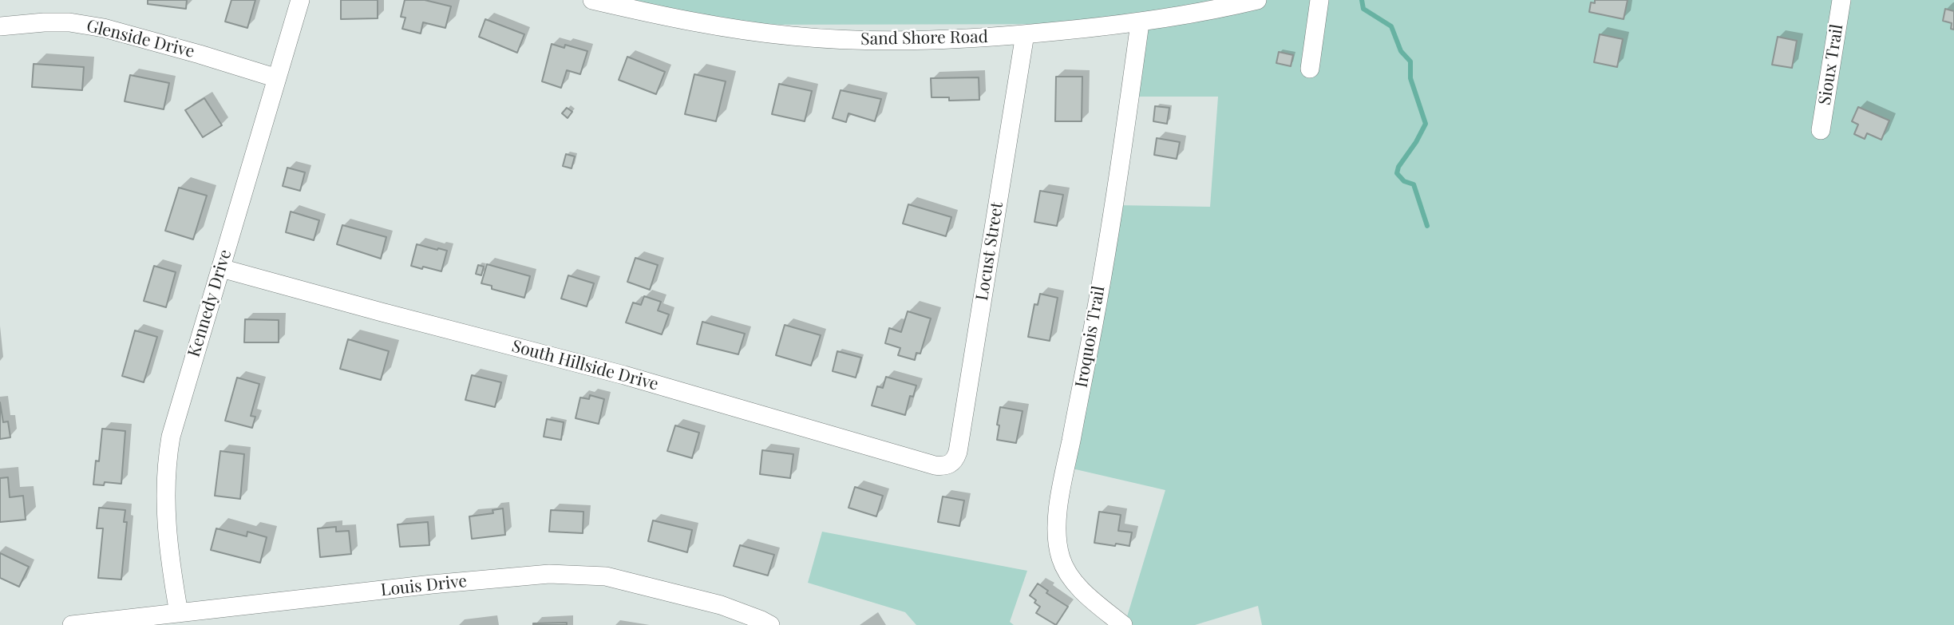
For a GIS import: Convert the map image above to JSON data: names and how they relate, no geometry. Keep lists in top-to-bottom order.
{
  "streets": {
    "street": [
      "Sand Shore Road",
      "Glenside Drive",
      "Sioux Trail",
      "Locust Street",
      "Kennedy Drive",
      "Iroquois Trail",
      "South Hillside Drive",
      "Louis Drive"
    ]
  },
  "crossings": [
    ["Sand Shore Road", "Locust Street"],
    ["Sand Shore Road", "Iroquois Trail"],
    ["Glenside Drive", "Kennedy Drive"],
    ["Locust Street", "South Hillside Drive"],
    ["Kennedy Drive", "South Hillside Drive"],
    ["Kennedy Drive", "Louis Drive"]
  ]
}
